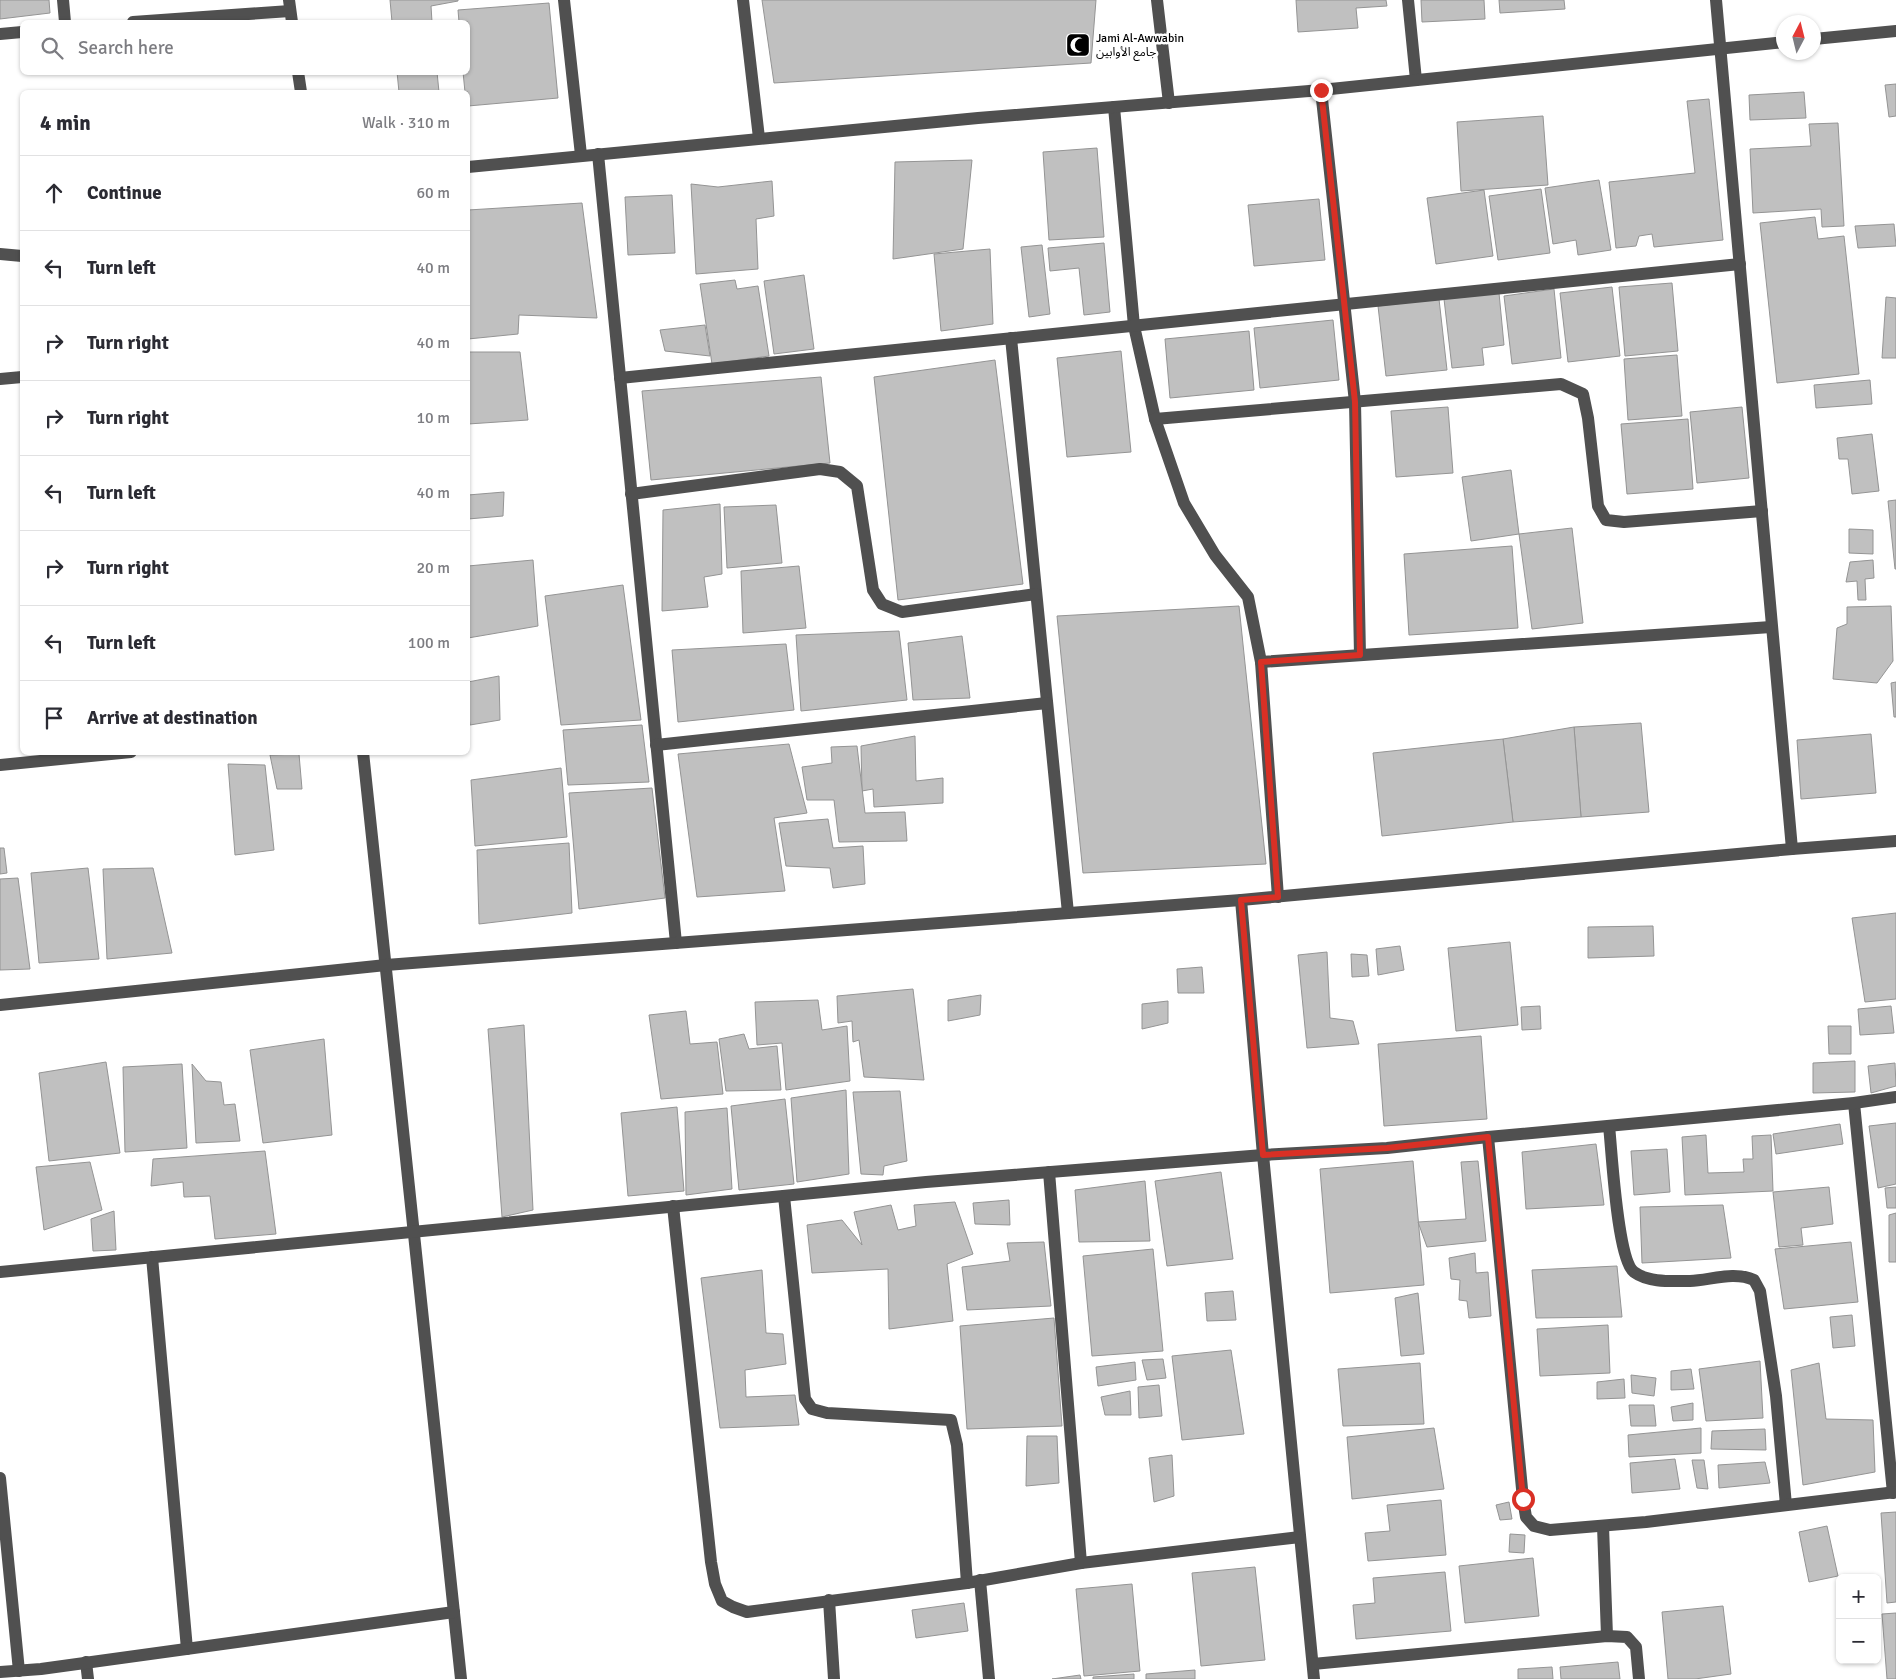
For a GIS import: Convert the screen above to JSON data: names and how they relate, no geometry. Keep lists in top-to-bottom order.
{
  "places": {
    "mosque": ["Jami Al-Awwabin جامع الأوابين"]
  },
  "north": "top",
  "page": {
    "search": "Search here",
    "heading": ["4 min", "Walk · 310 m"],
    "list": [
      ["Continue", "60 m"],
      ["Turn left", "40 m"],
      ["Turn right", "40 m"],
      ["Turn right", "10 m"],
      ["Turn left", "40 m"],
      ["Turn right", "20 m"],
      ["Turn left", "100 m"],
      "Arrive at destination"
    ],
    "map_buttons": ["+", "−"]
  }
}
